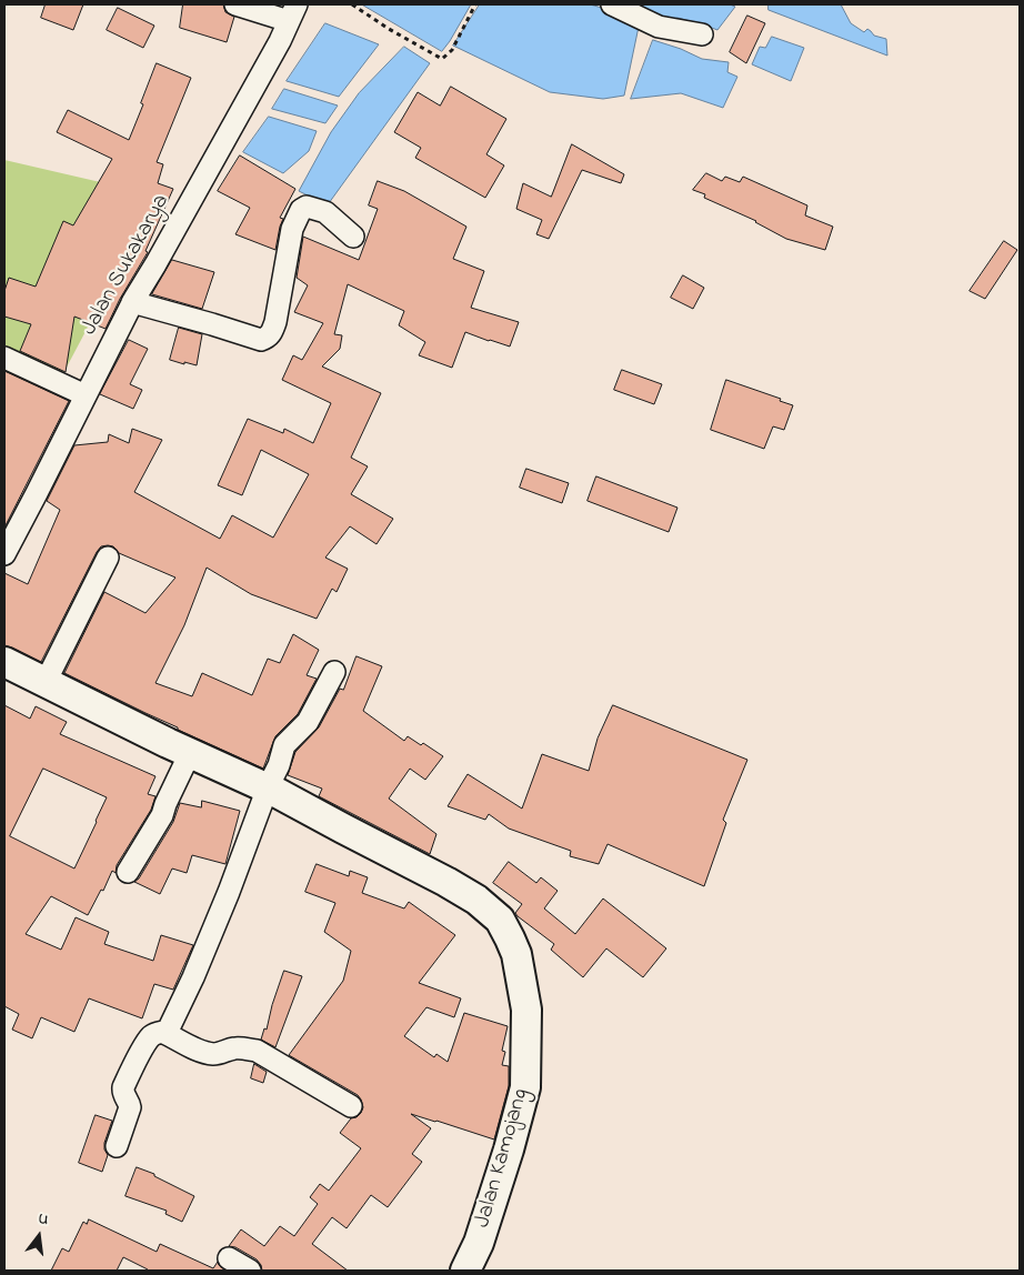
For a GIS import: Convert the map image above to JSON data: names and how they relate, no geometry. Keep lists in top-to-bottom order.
{
  "streets": {
    "main road": ["Jalan Kamojang"],
    "street": ["Jalan Sukakarya"]
  },
  "north": "top"
}
